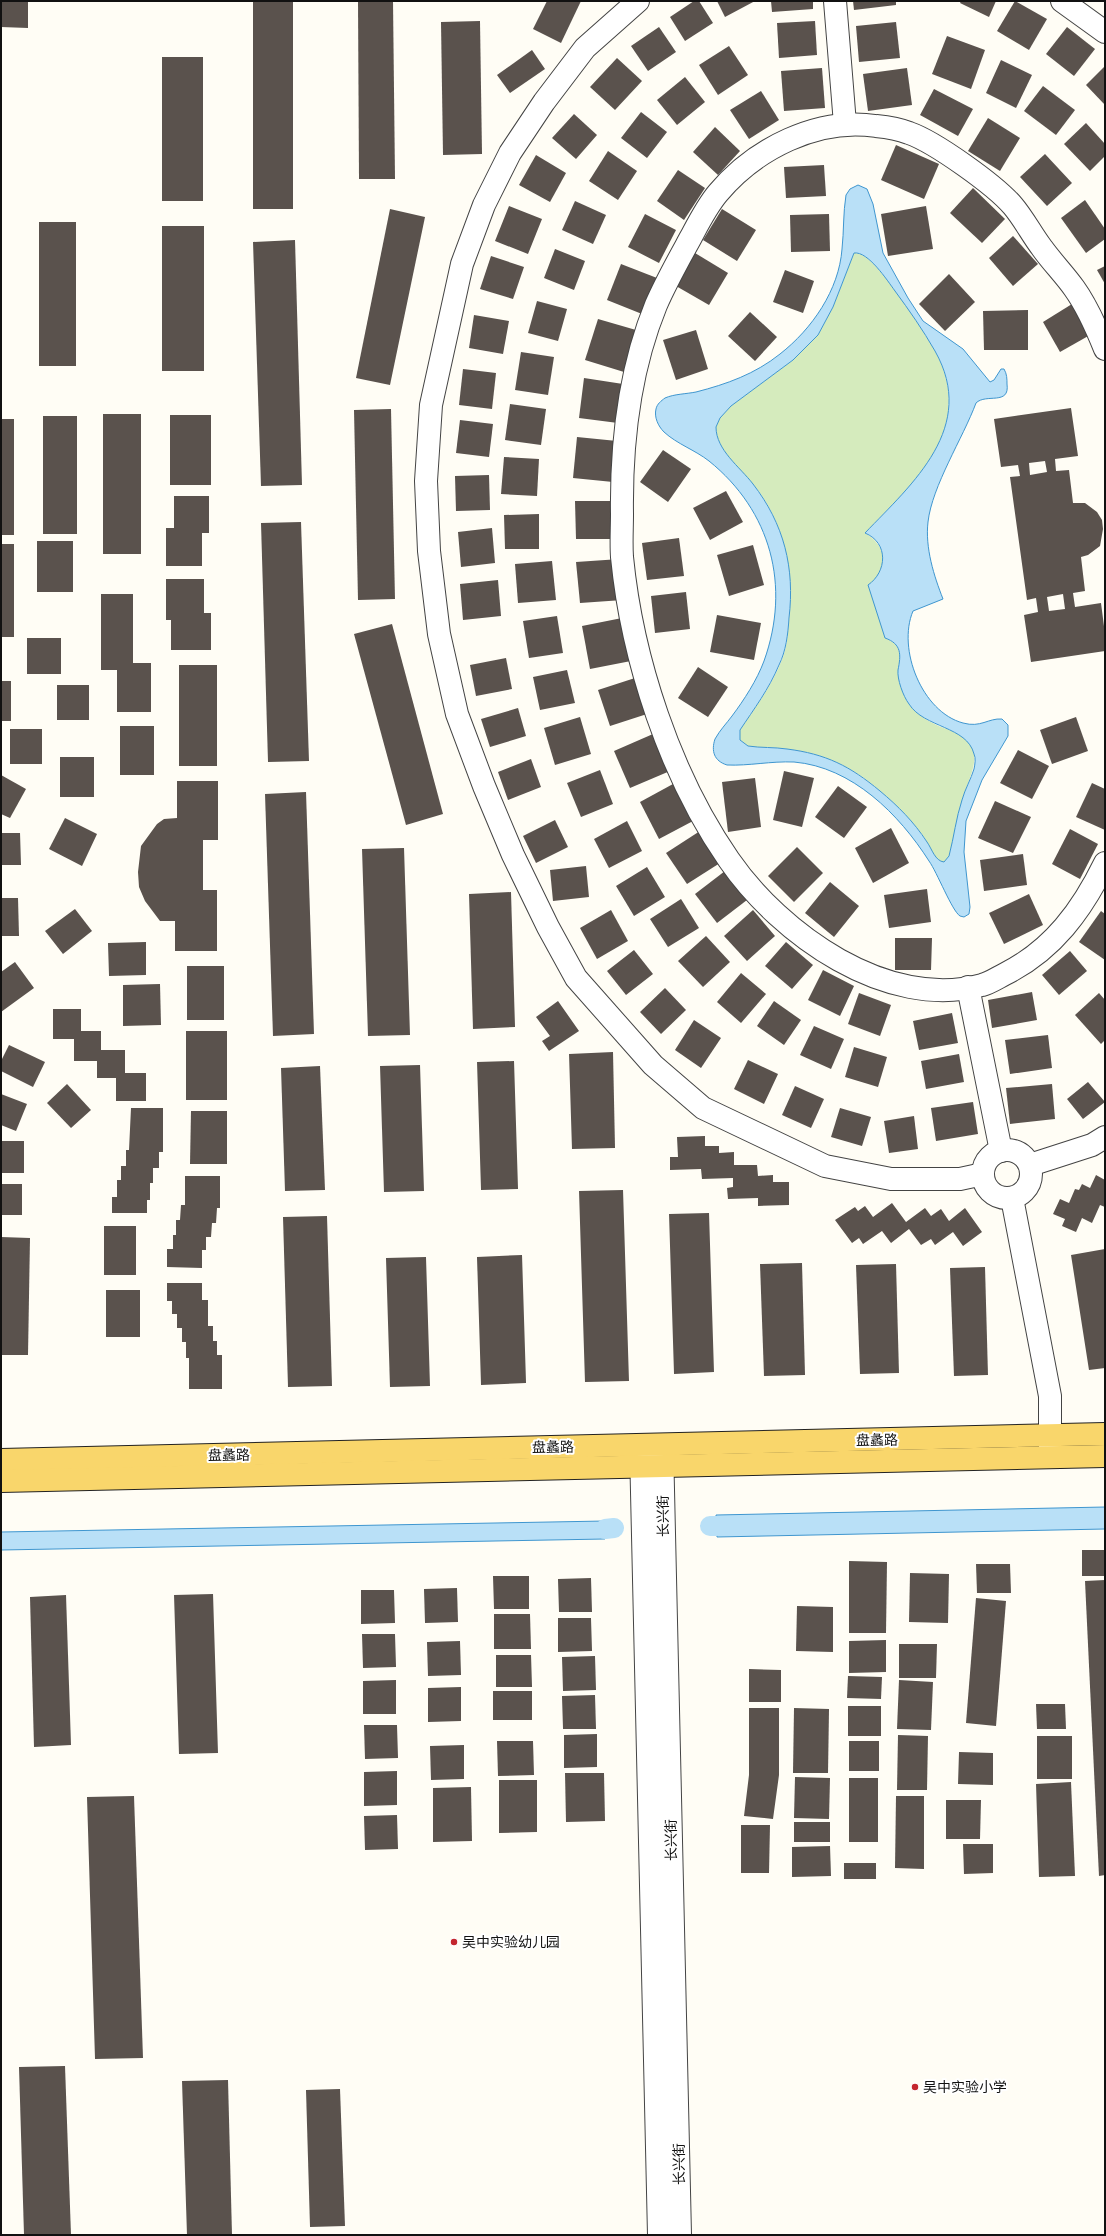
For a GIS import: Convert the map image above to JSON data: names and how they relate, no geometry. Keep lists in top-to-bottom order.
{
  "streets": {
    "main road": ["盘蠡路"],
    "street": ["长兴街"]
  },
  "crossings": [
    ["盘蠡路", "长兴街"]
  ],
  "places": ["吴中实验幼儿园", "吴中实验小学"]
}
